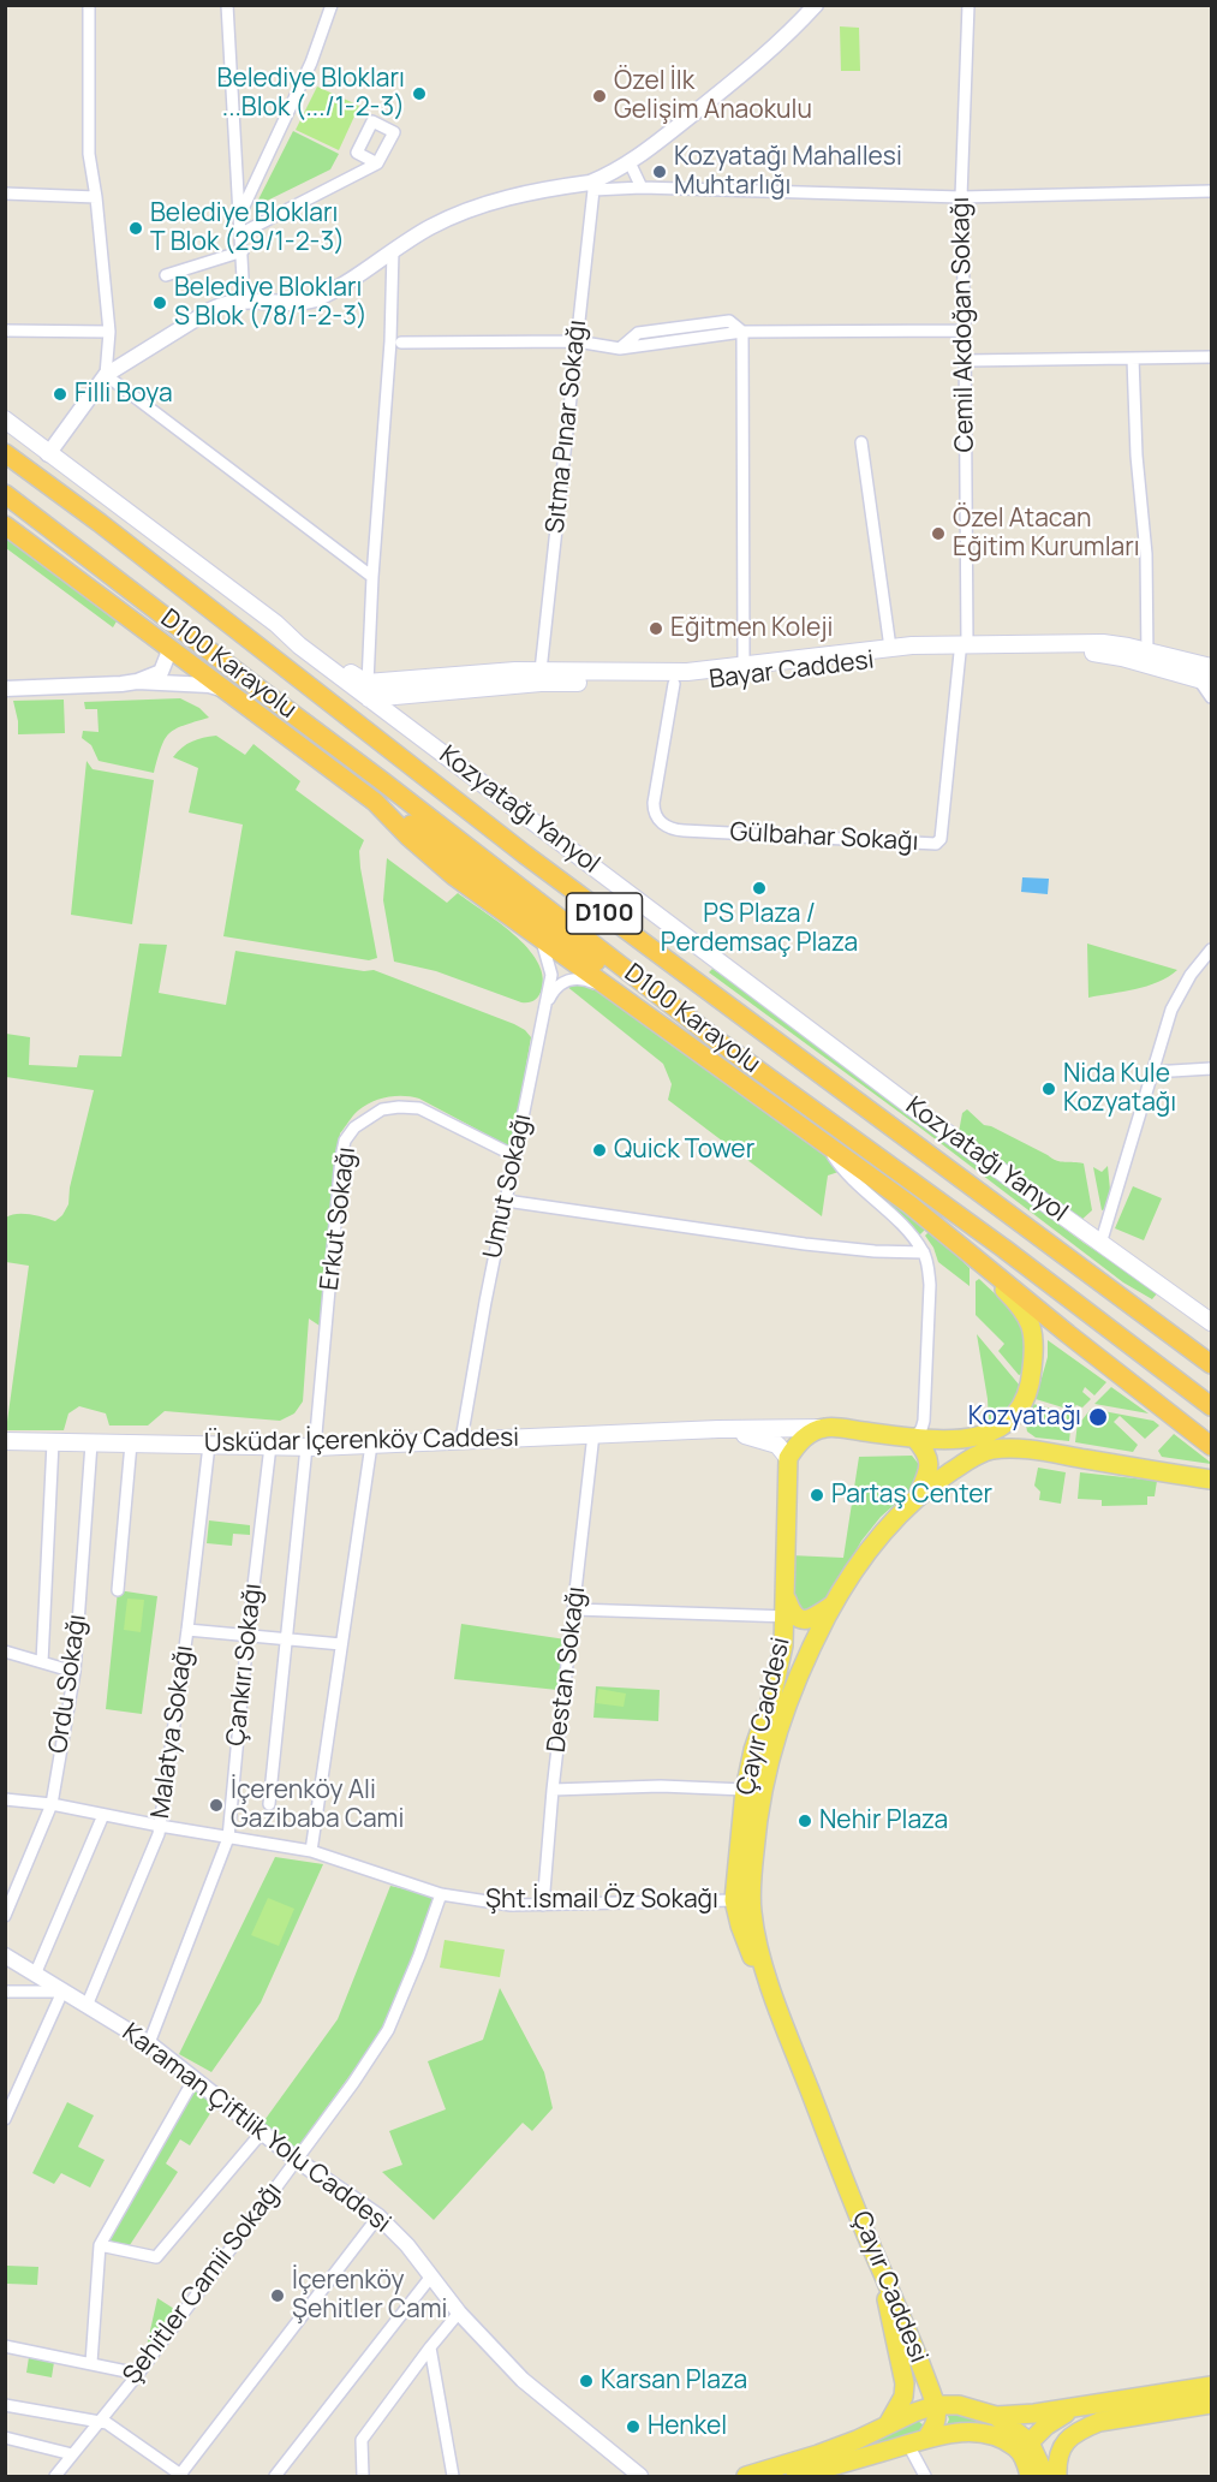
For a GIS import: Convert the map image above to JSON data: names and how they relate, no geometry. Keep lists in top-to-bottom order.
{
  "streets": {
    "highway": ["D100 Karayolu", "D100"],
    "main road": [
      "Bayar Caddesi",
      "Kozyatağı Yanyol",
      "Üsküdar İçerenköy Caddesi",
      "Çayır Caddesi"
    ],
    "street": [
      "Cemil Akdoğan Sokağı",
      "Sıtma Pınar Sokağı",
      "Gülbahar Sokağı",
      "Umut Sokağı",
      "Erkut Sokağı",
      "Çankırı Sokağı",
      "Destan Sokağı",
      "Ordu Sokağı",
      "Malatya Sokağı",
      "Şht.İsmail Öz Sokağı",
      "Karaman Çiftlik Yolu Caddesi",
      "Şehitler Camii Sokağı"
    ]
  },
  "crossings": [
    ["Cemil Akdoğan Sokağı", "Bayar Caddesi"],
    ["Cemil Akdoğan Sokağı", "Gülbahar Sokağı"],
    ["Sıtma Pınar Sokağı", "Bayar Caddesi"],
    ["Bayar Caddesi", "Kozyatağı Yanyol"],
    ["Bayar Caddesi", "Gülbahar Sokağı"],
    ["D100", "Umut Sokağı"],
    ["Umut Sokağı", "Erkut Sokağı"],
    ["Umut Sokağı", "Üsküdar İçerenköy Caddesi"],
    ["Erkut Sokağı", "Üsküdar İçerenköy Caddesi"],
    ["Üsküdar İçerenköy Caddesi", "Çankırı Sokağı"],
    ["Üsküdar İçerenköy Caddesi", "Destan Sokağı"],
    ["Üsküdar İçerenköy Caddesi", "Ordu Sokağı"],
    ["Üsküdar İçerenköy Caddesi", "Çayır Caddesi"],
    ["Üsküdar İçerenköy Caddesi", "Malatya Sokağı"],
    ["Çankırı Sokağı", "Şht.İsmail Öz Sokağı"],
    ["Çankırı Sokağı", "Karaman Çiftlik Yolu Caddesi"],
    ["Destan Sokağı", "Şht.İsmail Öz Sokağı"],
    ["Ordu Sokağı", "Şht.İsmail Öz Sokağı"],
    ["Çayır Caddesi", "Şht.İsmail Öz Sokağı"],
    ["Malatya Sokağı", "Şht.İsmail Öz Sokağı"],
    ["Malatya Sokağı", "Karaman Çiftlik Yolu Caddesi"],
    ["Şht.İsmail Öz Sokağı", "Şehitler Camii Sokağı"],
    ["Karaman Çiftlik Yolu Caddesi", "Şehitler Camii Sokağı"]
  ],
  "places": [
    "Belediye Blokları ...Blok (.../1-2-3)",
    "Özel İlk Gelişim Anaokulu",
    "Kozyatağı Mahallesi Muhtarlığı",
    "Belediye Blokları T Blok (29/1-2-3)",
    "Belediye Blokları S Blok (78/1-2-3)",
    "Filli Boya",
    "Özel Atacan Eğitim Kurumları",
    "Eğitmen Koleji",
    "PS Plaza / Perdemsaç Plaza",
    "Nida Kule Kozyatağı",
    "Quick Tower",
    "Kozyatağı",
    "Partaş Center",
    "İçerenköy Ali Gazibaba Cami",
    "Nehir Plaza",
    "İçerenköy Şehitler Cami",
    "Karsan Plaza",
    "Henkel"
  ]
}
